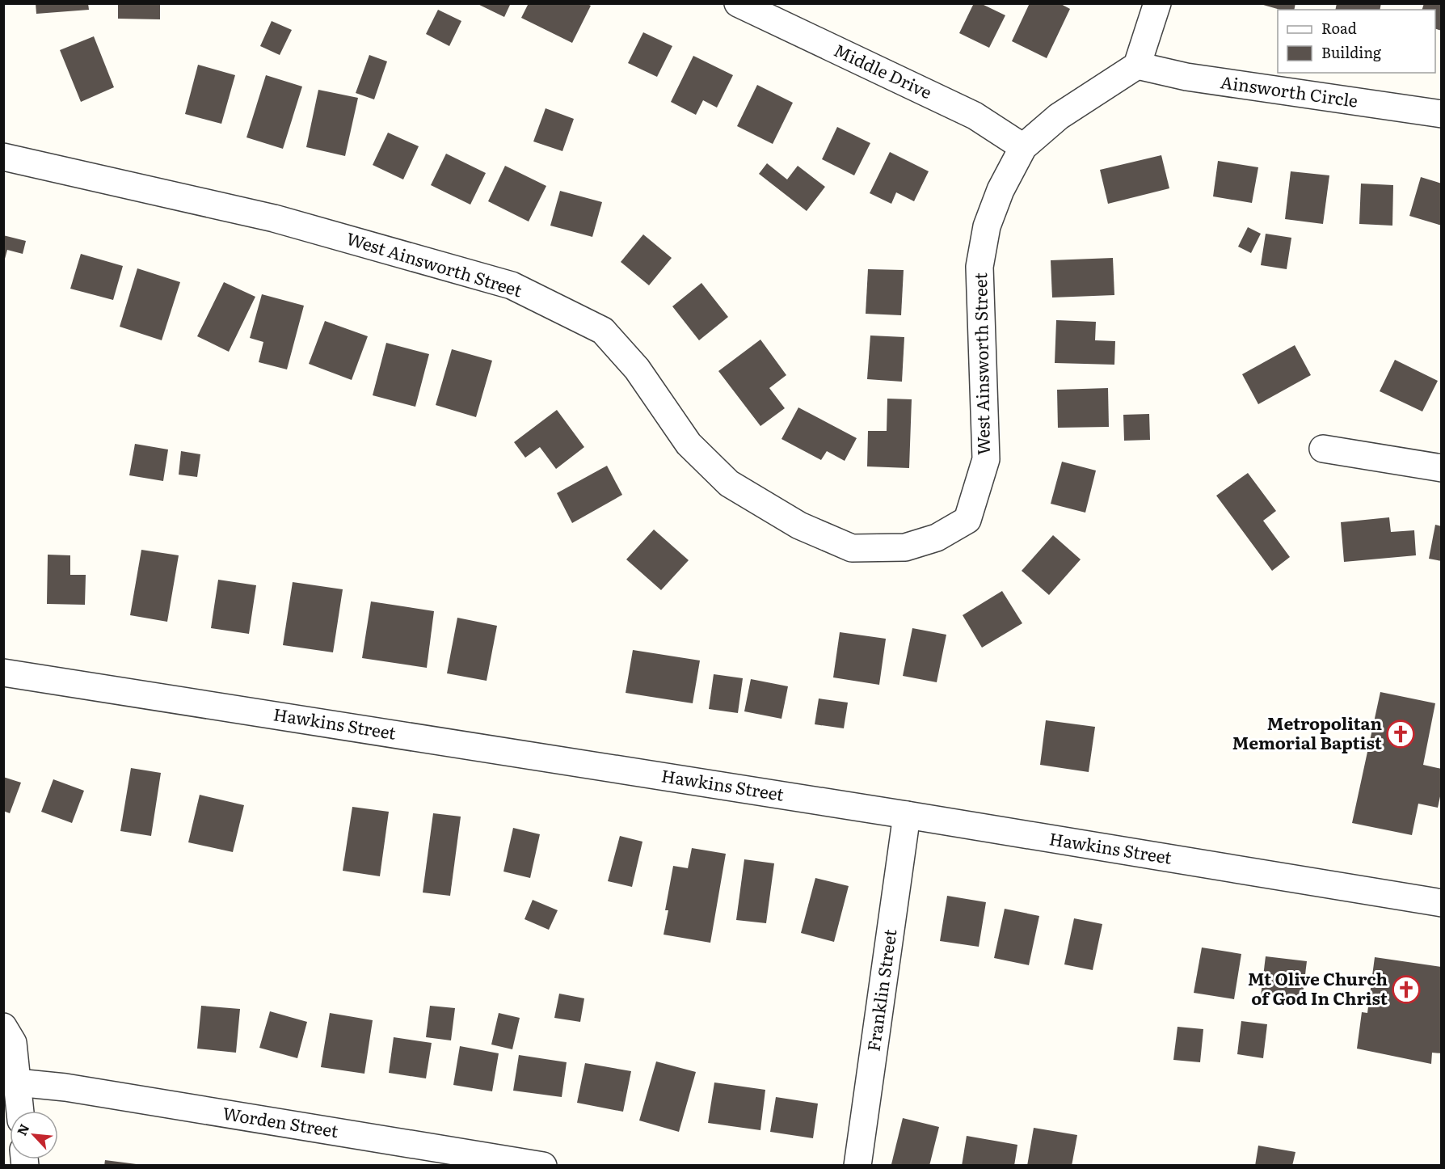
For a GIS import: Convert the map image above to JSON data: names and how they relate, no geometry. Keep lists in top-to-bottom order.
{
  "streets": {
    "street": [
      "Middle Drive",
      "Ainsworth Circle",
      "West Ainsworth Street",
      "Hawkins Street",
      "Franklin Street",
      "Worden Street"
    ]
  },
  "crossings": [
    ["Middle Drive", "West Ainsworth Street"],
    ["Hawkins Street", "Franklin Street"]
  ],
  "places": {
    "church": ["Metropolitan Memorial Baptist", "Mt Olive Church of God In Christ"]
  },
  "legend": ["Road", "Building"],
  "north": "top left"
}
